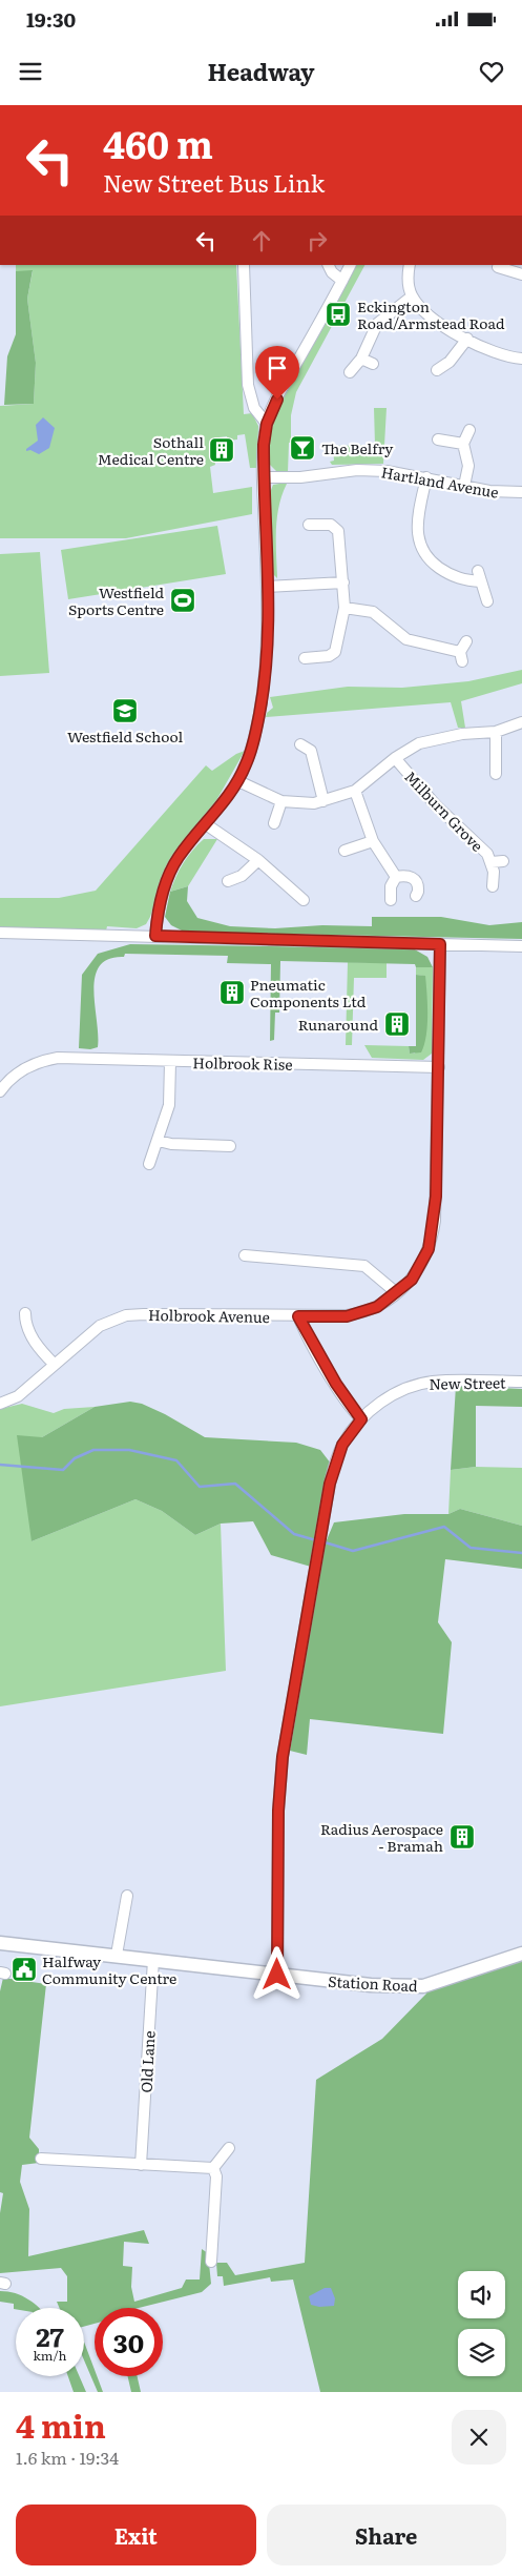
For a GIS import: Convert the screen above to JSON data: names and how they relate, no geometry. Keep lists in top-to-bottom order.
{
  "streets": {
    "main road": ["Station Road"],
    "street": [
      "Hartland Avenue",
      "Milburn Grove",
      "Holbrook Rise",
      "Holbrook Avenue",
      "New Street",
      "Old Lane"
    ]
  },
  "crossings": [
    ["Holbrook Rise", "Holbrook Avenue"],
    ["New Street", "Station Road"],
    ["Station Road", "Old Lane"]
  ],
  "places": {
    "bus stop": ["Eckington Road/Armstead Road"],
    "bar": ["The Belfry"],
    "building": [
      "Sothall Medical Centre",
      "Pneumatic Components Ltd",
      "Runaround",
      "Radius Aerospace - Bramah"
    ],
    "sports": ["Westfield Sports Centre"],
    "school or university": ["Westfield School"],
    "public building": ["Halfway Community Centre"]
  },
  "page": {
    "status": "19:30",
    "header": "Headway",
    "turn": ["460 m", "New Street Bus Link"],
    "speed": "27 km/h",
    "limit": "30",
    "heading": ["4 min", "1.6 km · 19:34"],
    "buttons": ["Exit", "Share"]
  }
}
